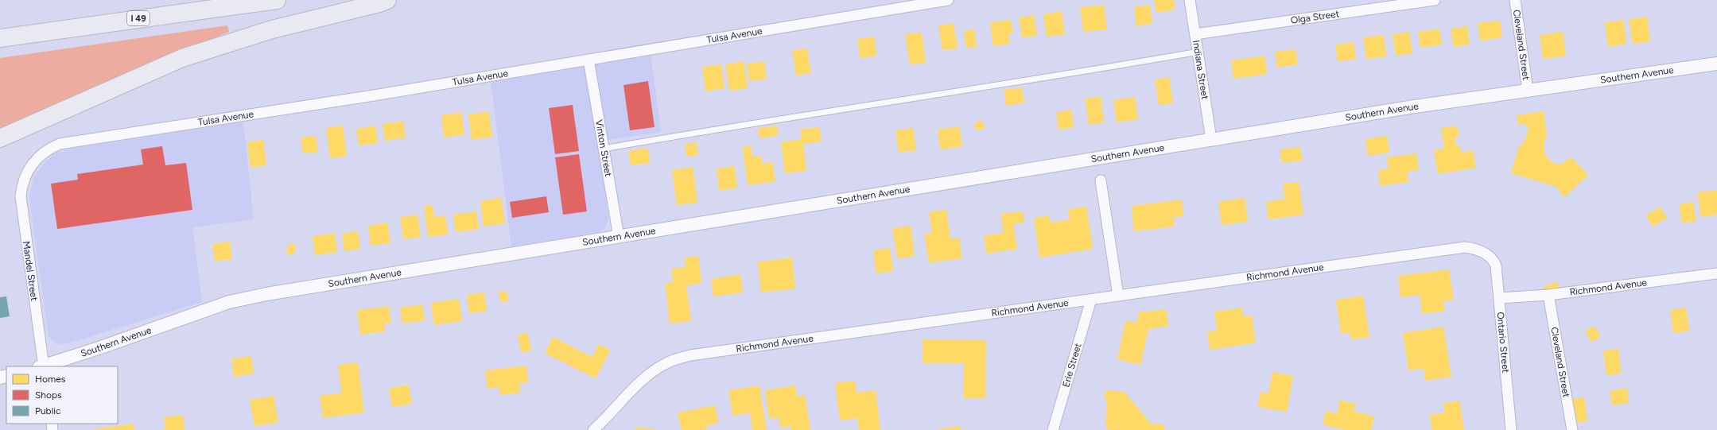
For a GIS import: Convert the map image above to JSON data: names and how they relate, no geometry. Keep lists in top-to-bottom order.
{
  "streets": {
    "highway": ["I 49"],
    "street": [
      "Olga Street",
      "Tulsa Avenue",
      "Cleveland Street",
      "Indiana Street",
      "Southern Avenue",
      "Vinton Street",
      "Mandel Street",
      "Richmond Avenue",
      "Ontario Street",
      "Erie Street"
    ]
  },
  "crossings": [
    ["Olga Street", "Indiana Street"],
    ["Tulsa Avenue", "Vinton Street"],
    ["Tulsa Avenue", "Mandel Street"],
    ["Cleveland Street", "Southern Avenue"],
    ["Cleveland Street", "Richmond Avenue"],
    ["Indiana Street", "Southern Avenue"],
    ["Southern Avenue", "Vinton Street"],
    ["Southern Avenue", "Mandel Street"],
    ["Richmond Avenue", "Ontario Street"],
    ["Richmond Avenue", "Erie Street"]
  ],
  "legend": ["Homes", "Shops", "Public"]
}
